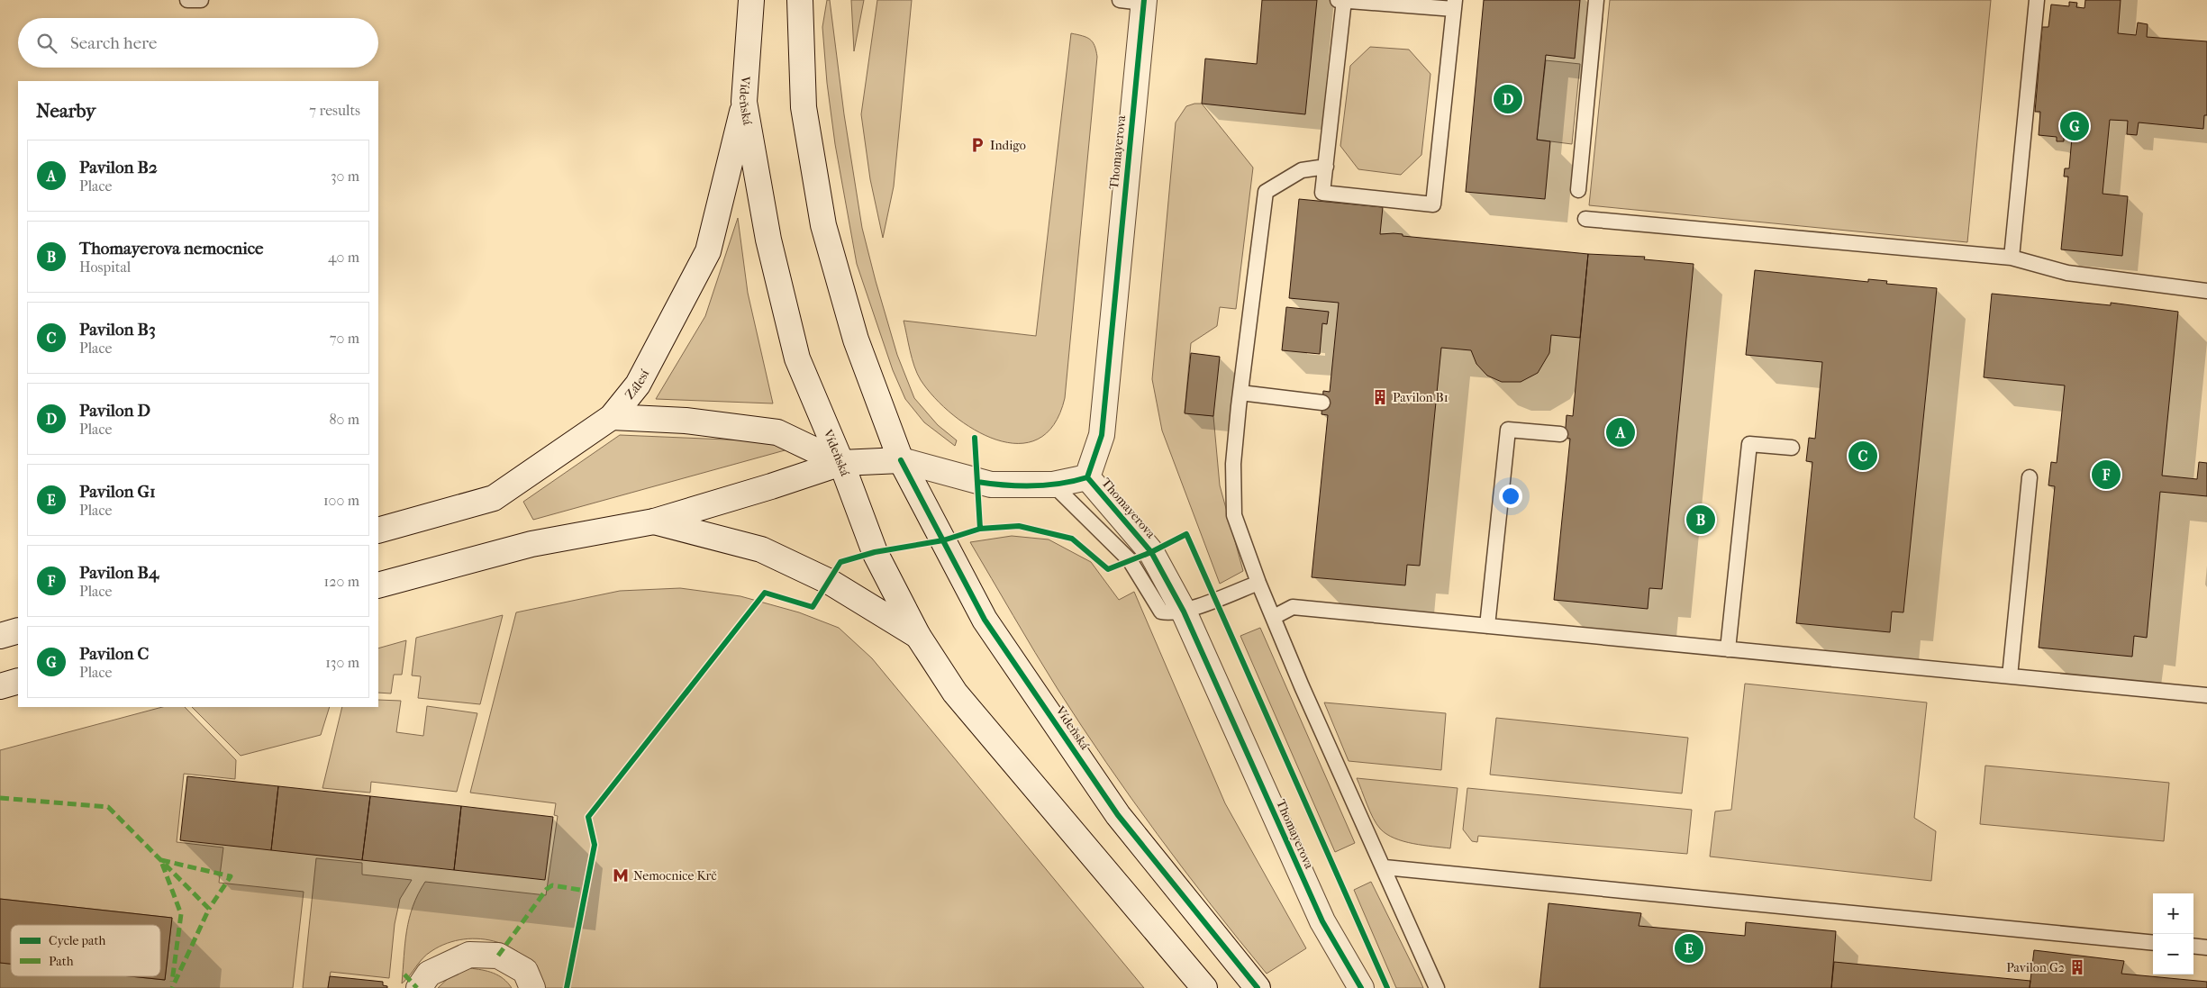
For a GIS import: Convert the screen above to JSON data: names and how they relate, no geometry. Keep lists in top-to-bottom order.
{
  "streets": {
    "main road": ["Vídeňská", "Thomayerova", "Zálesí"]
  },
  "crossings": [
    ["Vídeňská", "Zálesí"]
  ],
  "places": {
    "parking": ["Indigo"],
    "building": ["Pavilon B1", "Pavilon G2"],
    "metro station": ["Nemocnice Krč"]
  },
  "legend": ["Cycle path", "Path"],
  "page": {
    "search": "Search here",
    "heading": ["Nearby", "7 results"],
    "pins": [
      "D",
      "G",
      "A",
      "C",
      "F",
      "B",
      "E"
    ],
    "list": [
      {
        "mark": "A",
        "name": "Pavilon B2",
        "note": "Place",
        "value": "30 m"
      },
      {
        "mark": "B",
        "name": "Thomayerova nemocnice",
        "note": "Hospital",
        "value": "40 m"
      },
      {
        "mark": "C",
        "name": "Pavilon B3",
        "note": "Place",
        "value": "70 m"
      },
      {
        "mark": "D",
        "name": "Pavilon D",
        "note": "Place",
        "value": "80 m"
      },
      {
        "mark": "E",
        "name": "Pavilon G1",
        "note": "Place",
        "value": "100 m"
      },
      {
        "mark": "F",
        "name": "Pavilon B4",
        "note": "Place",
        "value": "120 m"
      },
      {
        "mark": "G",
        "name": "Pavilon C",
        "note": "Place",
        "value": "130 m"
      }
    ],
    "map_buttons": ["+", "−"]
  }
}
